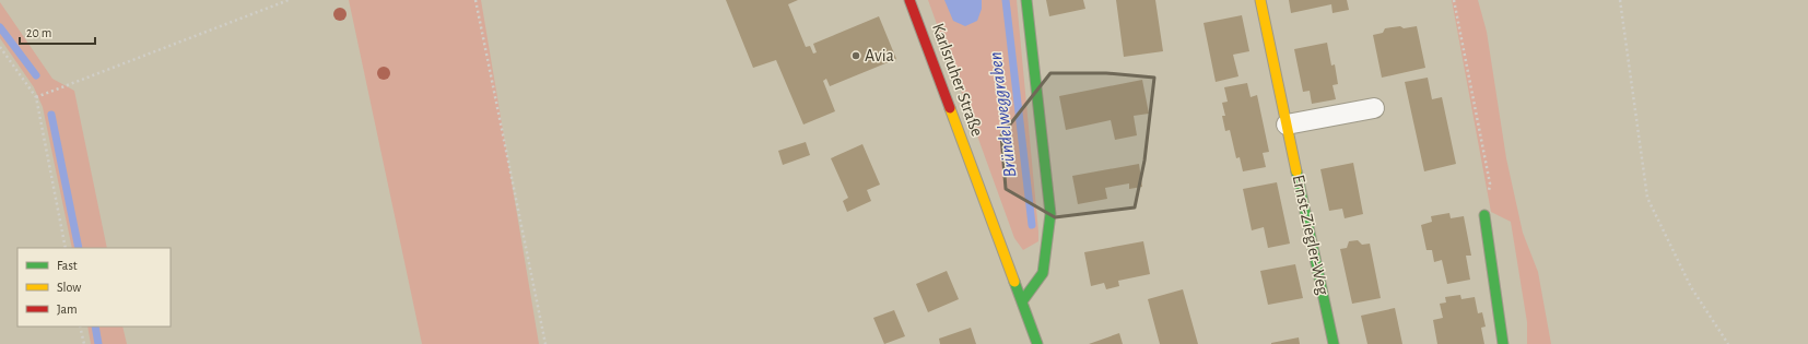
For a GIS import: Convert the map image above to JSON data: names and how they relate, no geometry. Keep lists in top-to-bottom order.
{
  "streets": {
    "street": ["Karlsruher Straße", "Ernst-Ziegler-Weg"]
  },
  "water": ["Bründelweggraben"],
  "places": ["Avia"],
  "legend": ["Fast", "Slow", "Jam"],
  "scale_bar": "20 m"
}
